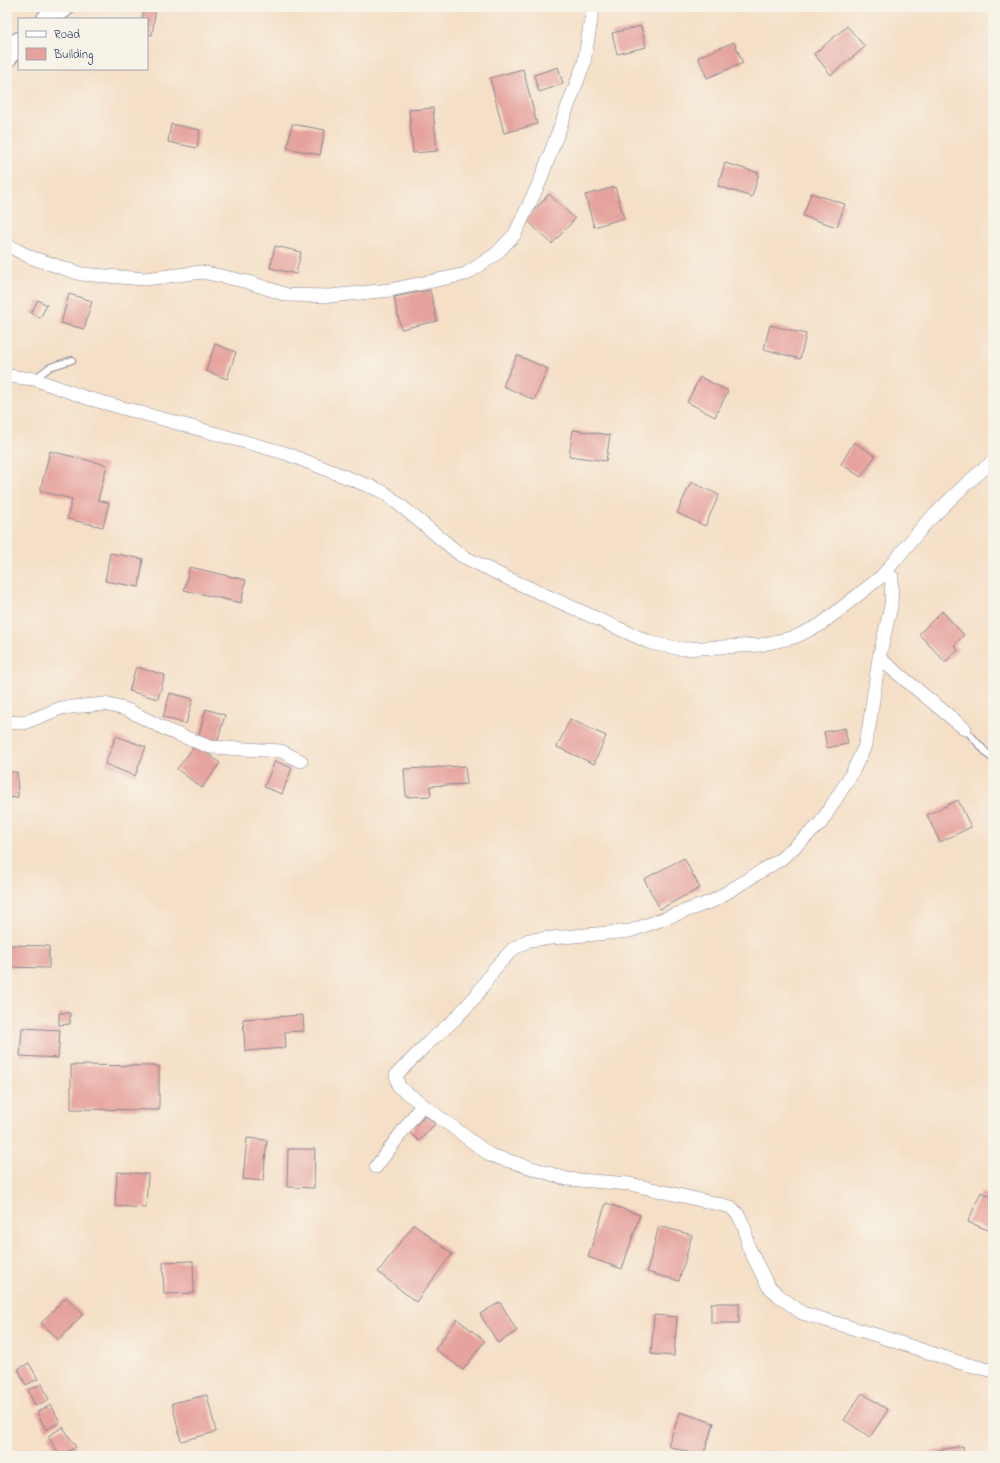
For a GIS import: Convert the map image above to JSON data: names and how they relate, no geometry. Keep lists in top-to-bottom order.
{
  "legend": ["Road", "Building"]
}
